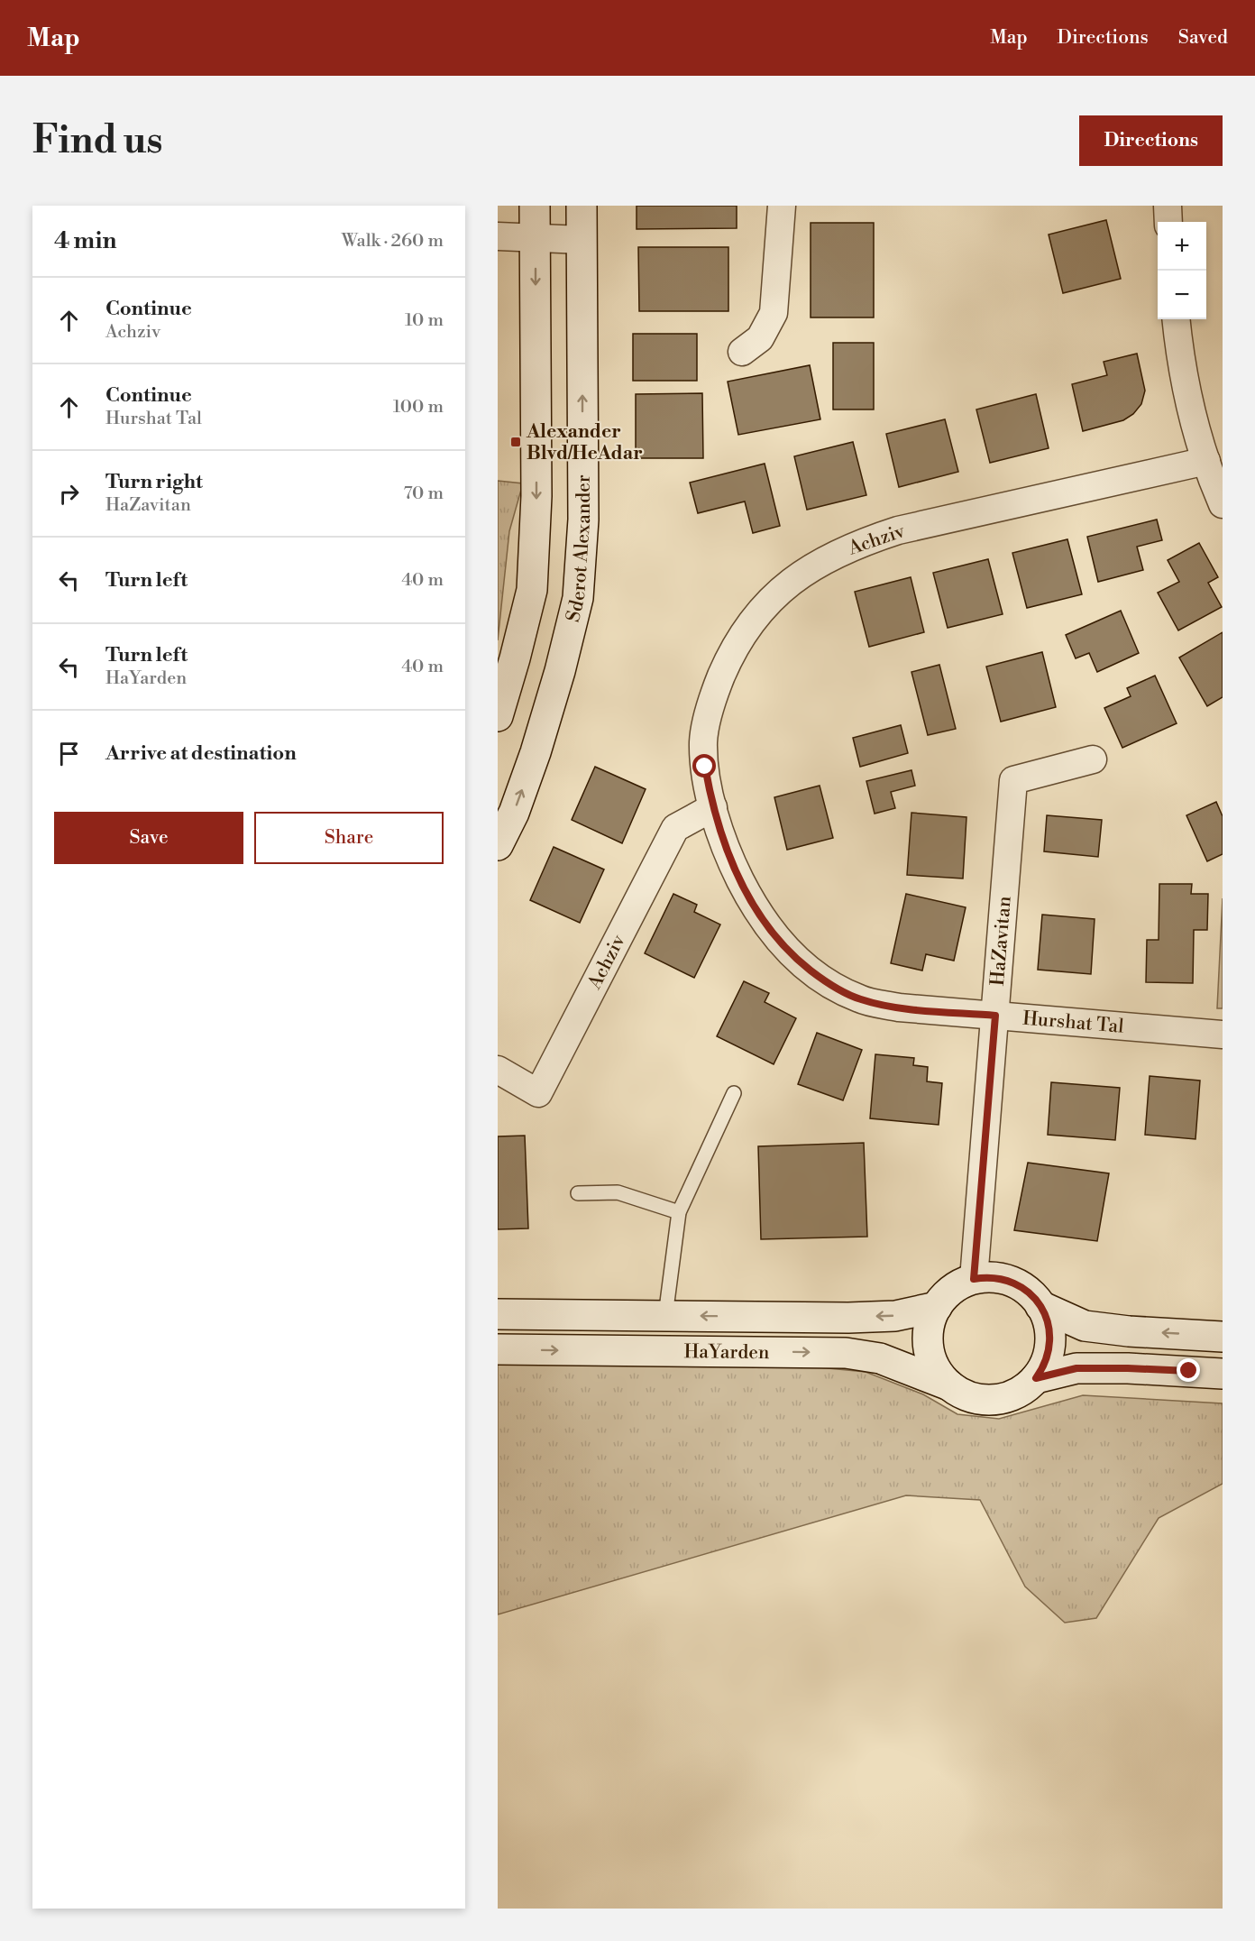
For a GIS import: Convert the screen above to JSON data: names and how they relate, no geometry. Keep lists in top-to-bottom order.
{
  "streets": {
    "street": [
      "Achziv",
      "Sderot Alexander",
      "HaZavitan",
      "Hurshat Tal",
      "HaYarden"
    ]
  },
  "crossings": [
    ["Achziv", "Hurshat Tal"],
    ["HaZavitan", "Hurshat Tal"],
    ["HaZavitan", "HaYarden"]
  ],
  "places": {
    "transit": ["Alexander Blvd/HeAdar"]
  },
  "page": {
    "header": "Map",
    "nav": ["Map", "Directions", "Saved"],
    "buttons": [
      "Directions",
      ["Save", "Share"]
    ],
    "title": "Find us",
    "heading": ["4 min", "Walk · 260 m"],
    "map_buttons": ["+", "−"],
    "list": [
      ["Continue", "Achziv", "10 m"],
      ["Continue", "Hurshat Tal", "100 m"],
      ["Turn right", "HaZavitan", "70 m"],
      ["Turn left", "40 m"],
      ["Turn left", "HaYarden", "40 m"],
      "Arrive at destination"
    ]
  }
}
